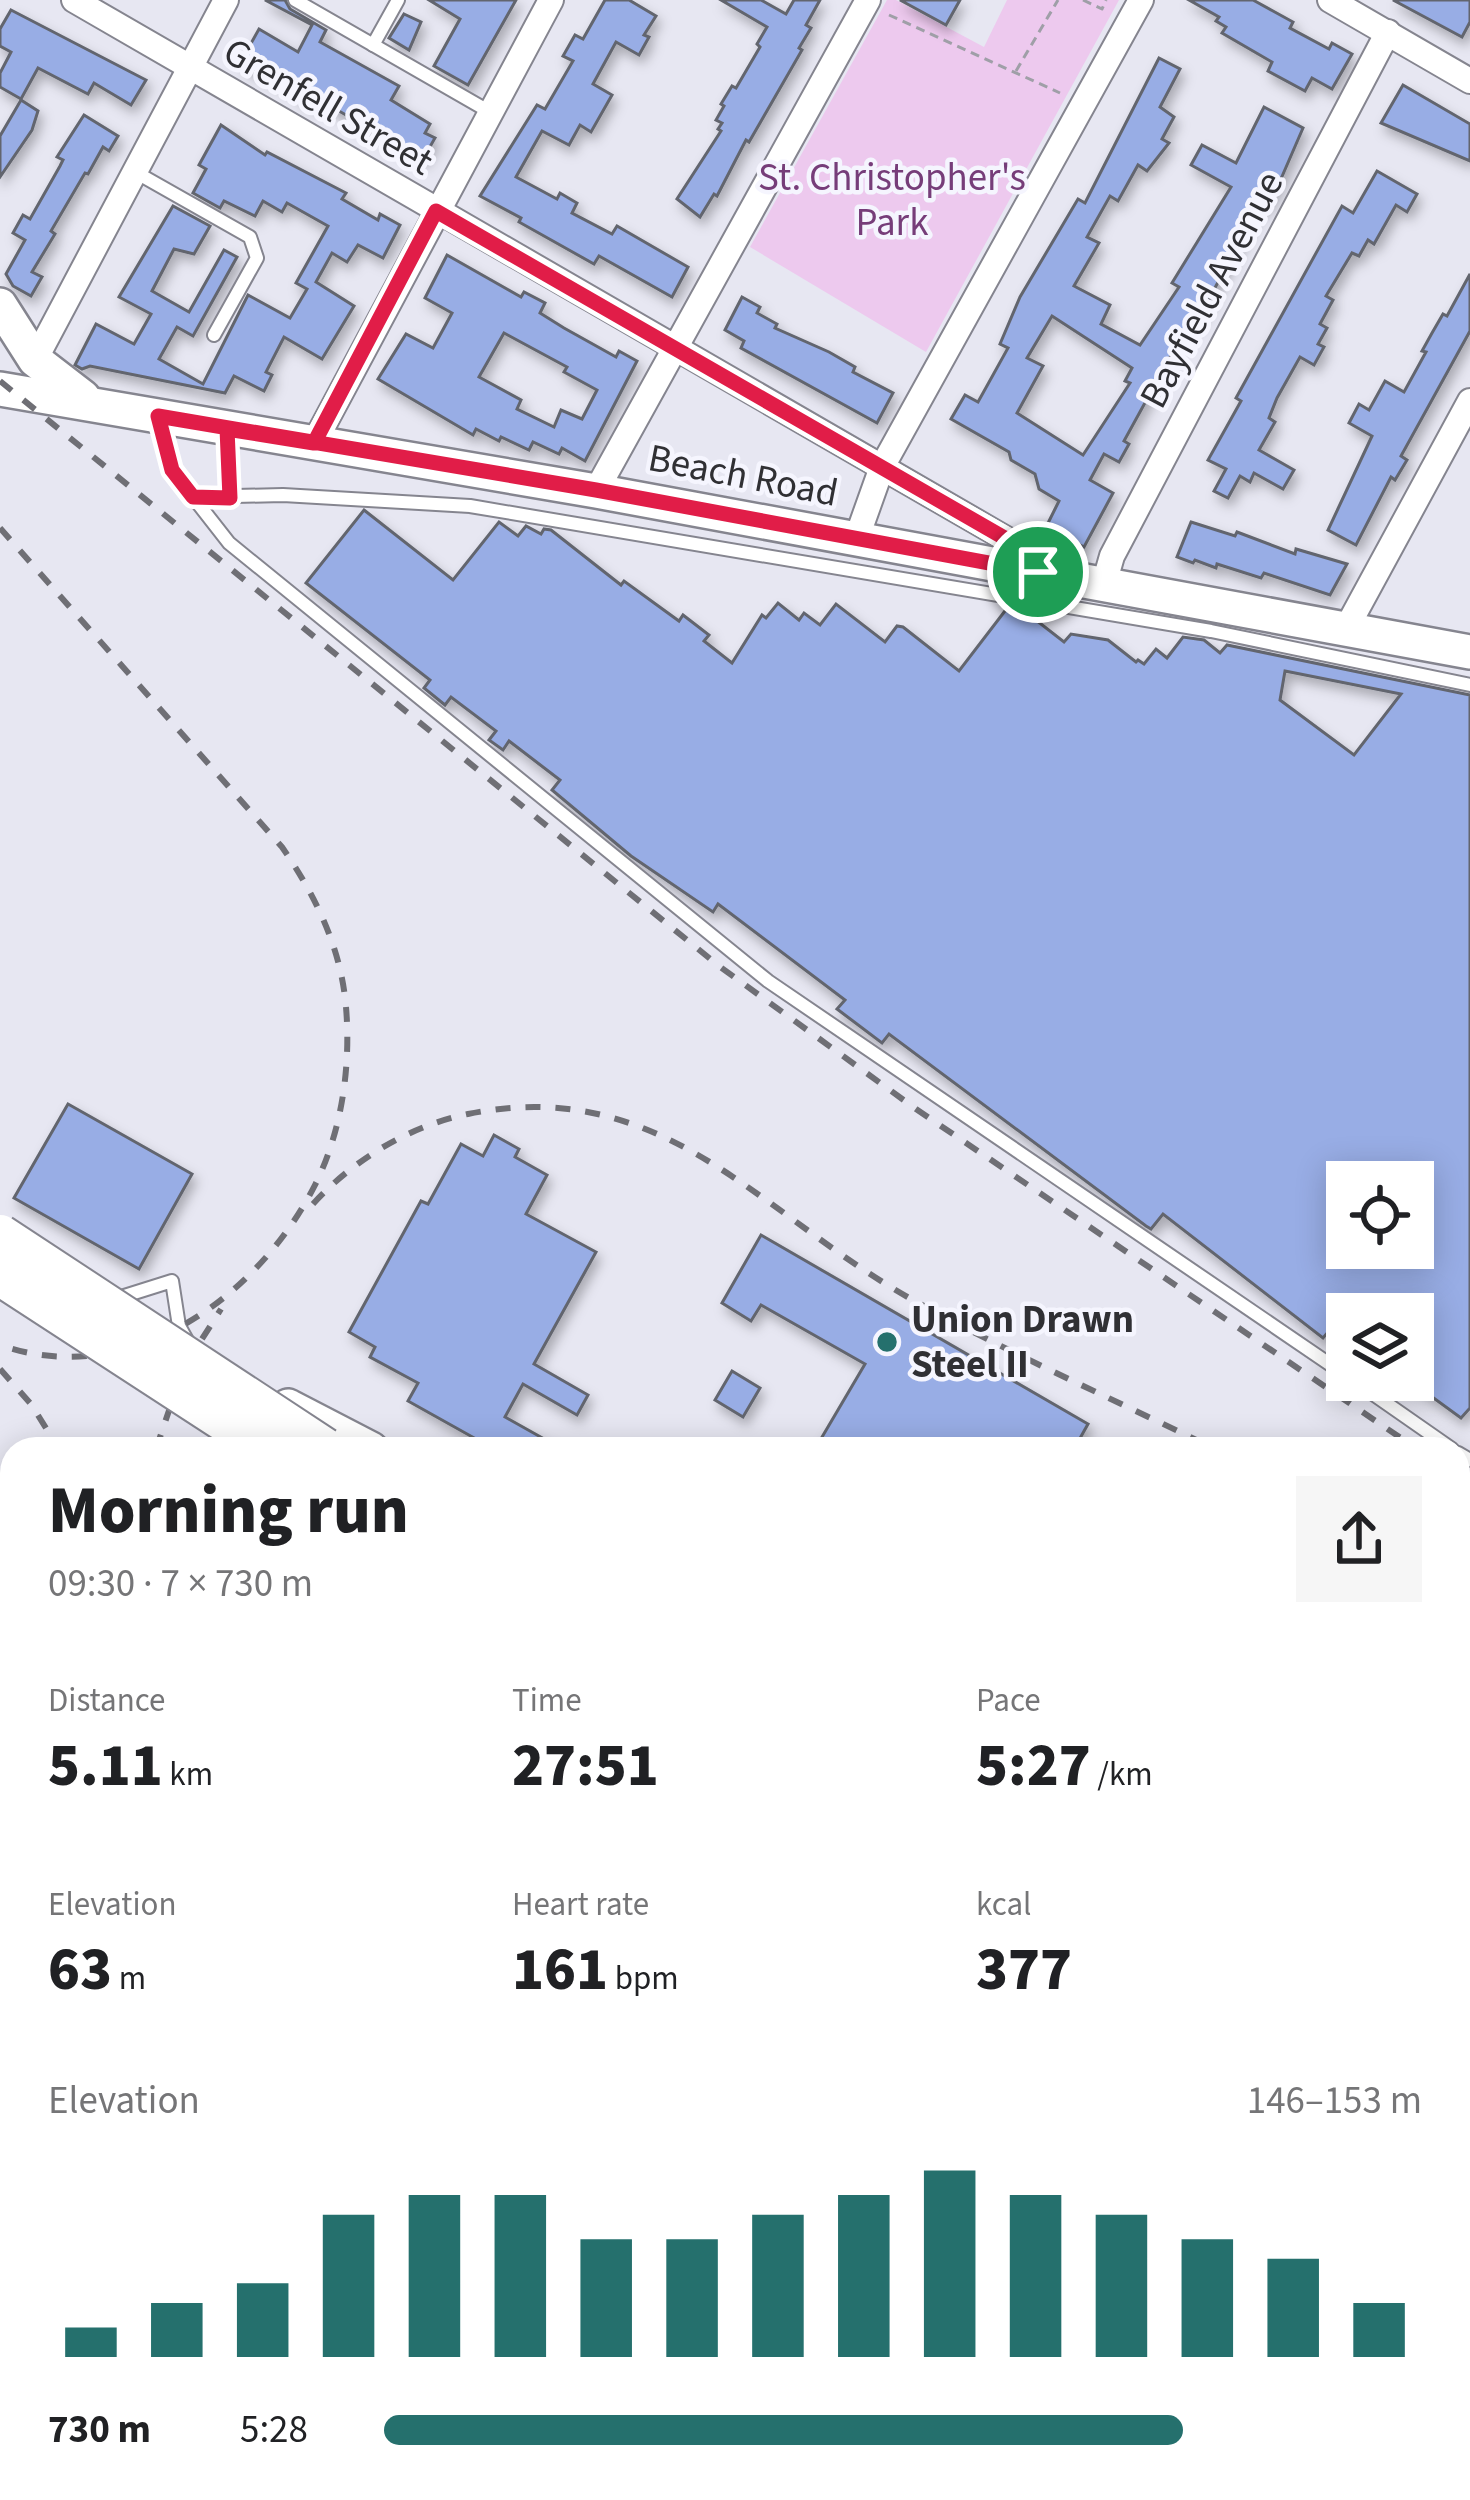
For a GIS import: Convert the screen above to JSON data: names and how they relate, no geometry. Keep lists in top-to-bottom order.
{
  "streets": {
    "street": ["Grenfell Street", "Bayfield Avenue", "Beach Road"]
  },
  "crossings": [
    ["Grenfell Street", "Beach Road"],
    ["Bayfield Avenue", "Beach Road"]
  ],
  "parks": ["St. Christopher's Park"],
  "places": ["Union Drawn Steel II"],
  "page": {
    "heading": ["Morning run", "09:30 · 7 × 730 m"],
    "stats": [
      ["Distance", "5.11 km"],
      ["Time", "27:51"],
      ["Pace", "5:27 /km"],
      ["Elevation", "63 m"],
      ["Heart rate", "161 bpm"],
      ["kcal", "377"]
    ],
    "chart": ["Elevation", "146–153 m"],
    "list": [
      {
        "name": "730 m",
        "note": "5:28"
      }
    ]
  }
}
